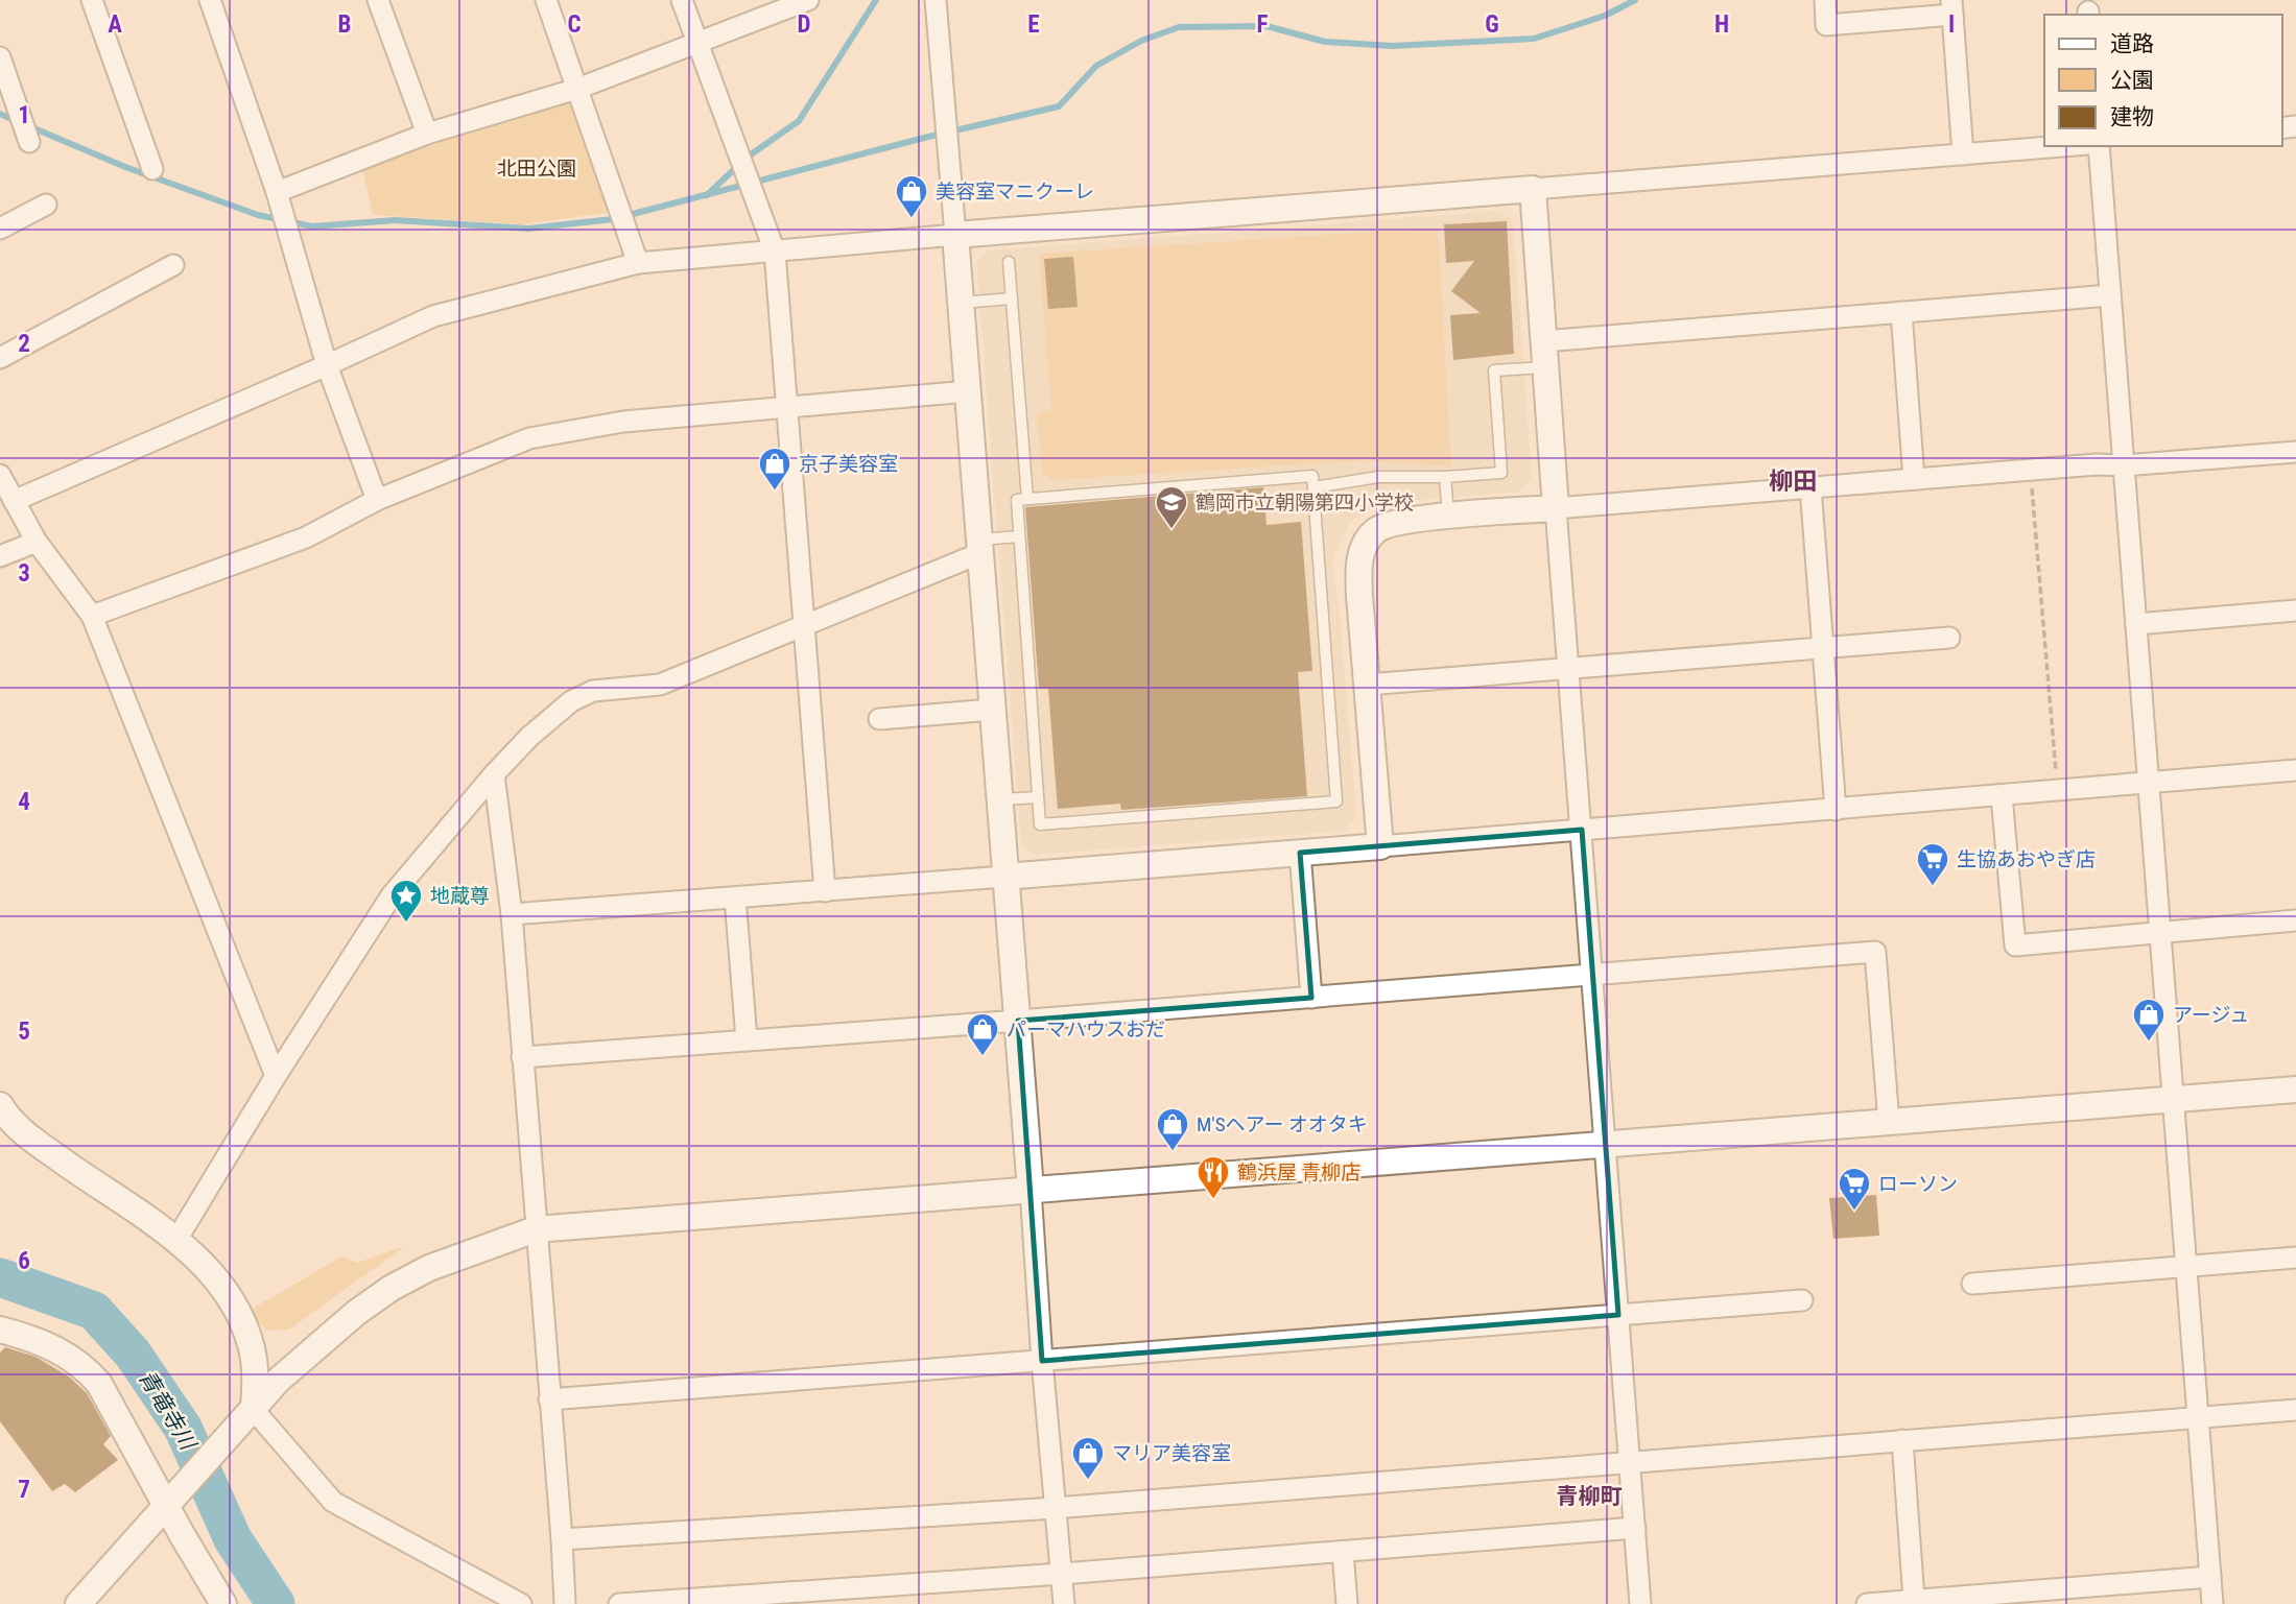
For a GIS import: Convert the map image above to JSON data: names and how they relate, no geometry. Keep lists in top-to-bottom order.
{
  "districts": ["柳田", "青柳町"],
  "water": ["青竜寺川"],
  "parks": ["北田公園"],
  "places": {
    "shop": [
      "美容室マニクーレ",
      "京子美容室",
      "アージュ",
      "パーマハウスおだ",
      "M'Sヘアー オオタキ",
      "マリア美容室"
    ],
    "school or university": ["鶴岡市立朝陽第四小学校"],
    "supermarket": ["生協あおやぎ店", "ローソン"],
    "place": ["地蔵尊"],
    "restaurant": ["鶴浜屋 青柳店"]
  },
  "legend": ["道路", "公園", "建物"],
  "grid": {
    "columns": [
      "A",
      "B",
      "C",
      "D",
      "E",
      "F",
      "G",
      "H",
      "I"
    ],
    "rows": [
      "1",
      "2",
      "3",
      "4",
      "5",
      "6",
      "7"
    ]
  }
}
